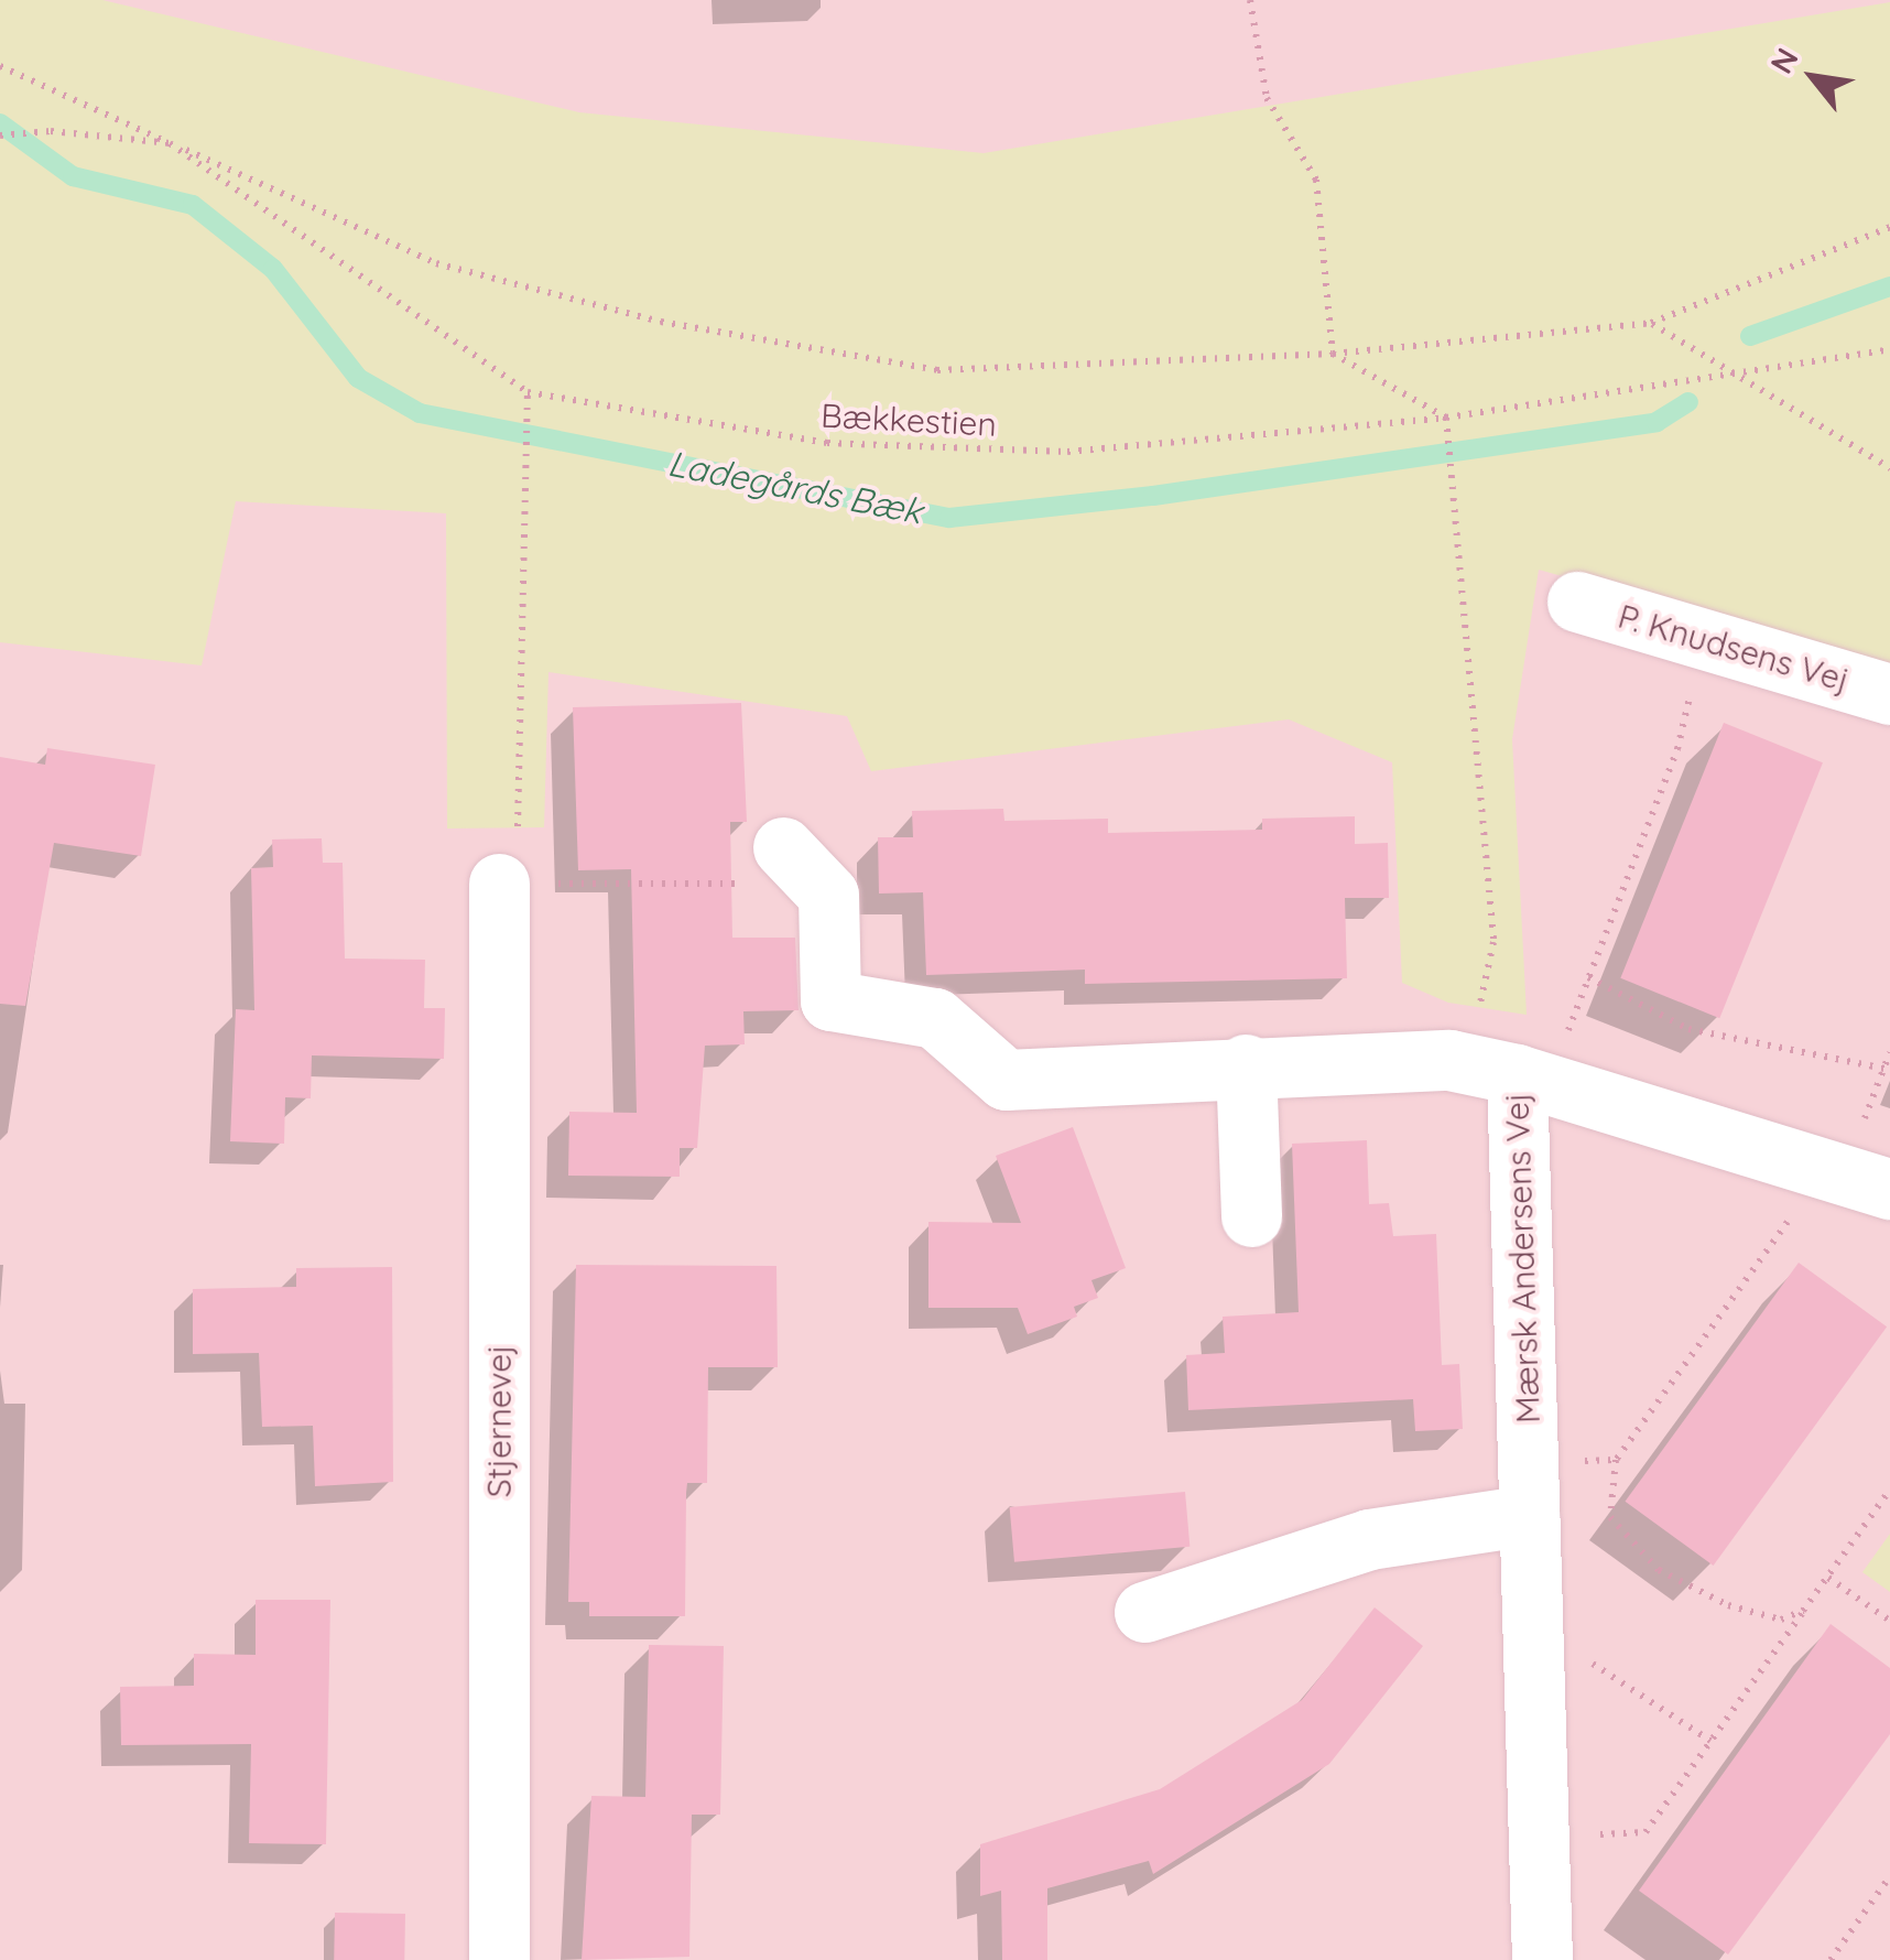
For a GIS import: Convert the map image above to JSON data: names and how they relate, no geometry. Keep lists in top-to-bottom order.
{
  "streets": {
    "street": ["P. Knudsens Vej", "Mærsk Andersens Vej", "Stjernevej"],
    "path": ["Bækkestien"]
  },
  "water": ["Ladegårds Bæk"],
  "north": "top left"
}
